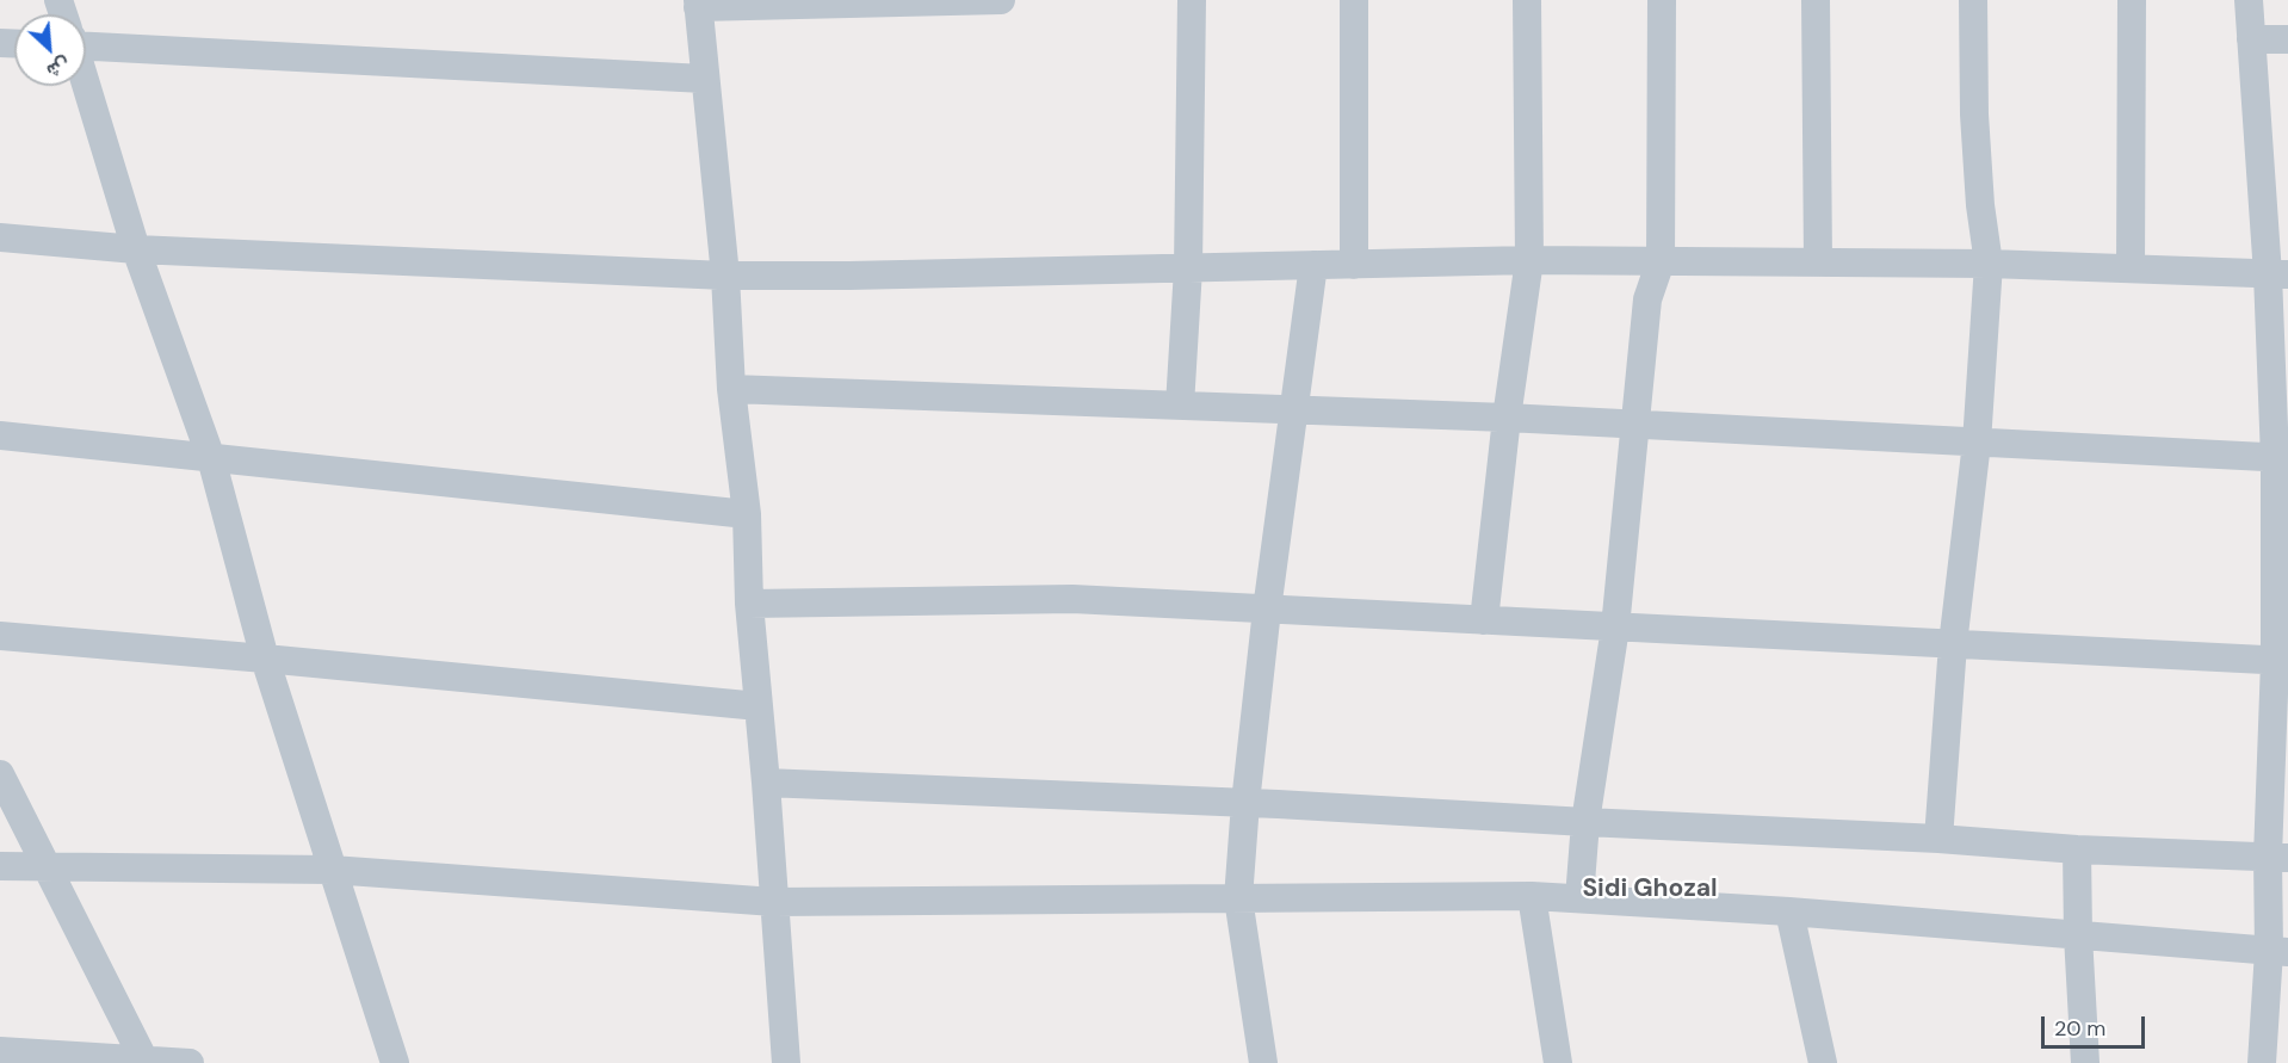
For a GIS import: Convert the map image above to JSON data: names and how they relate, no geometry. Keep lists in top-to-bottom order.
{
  "districts": ["Sidi Ghozal"],
  "scale_bar": "20 m",
  "north": "bottom right"
}
